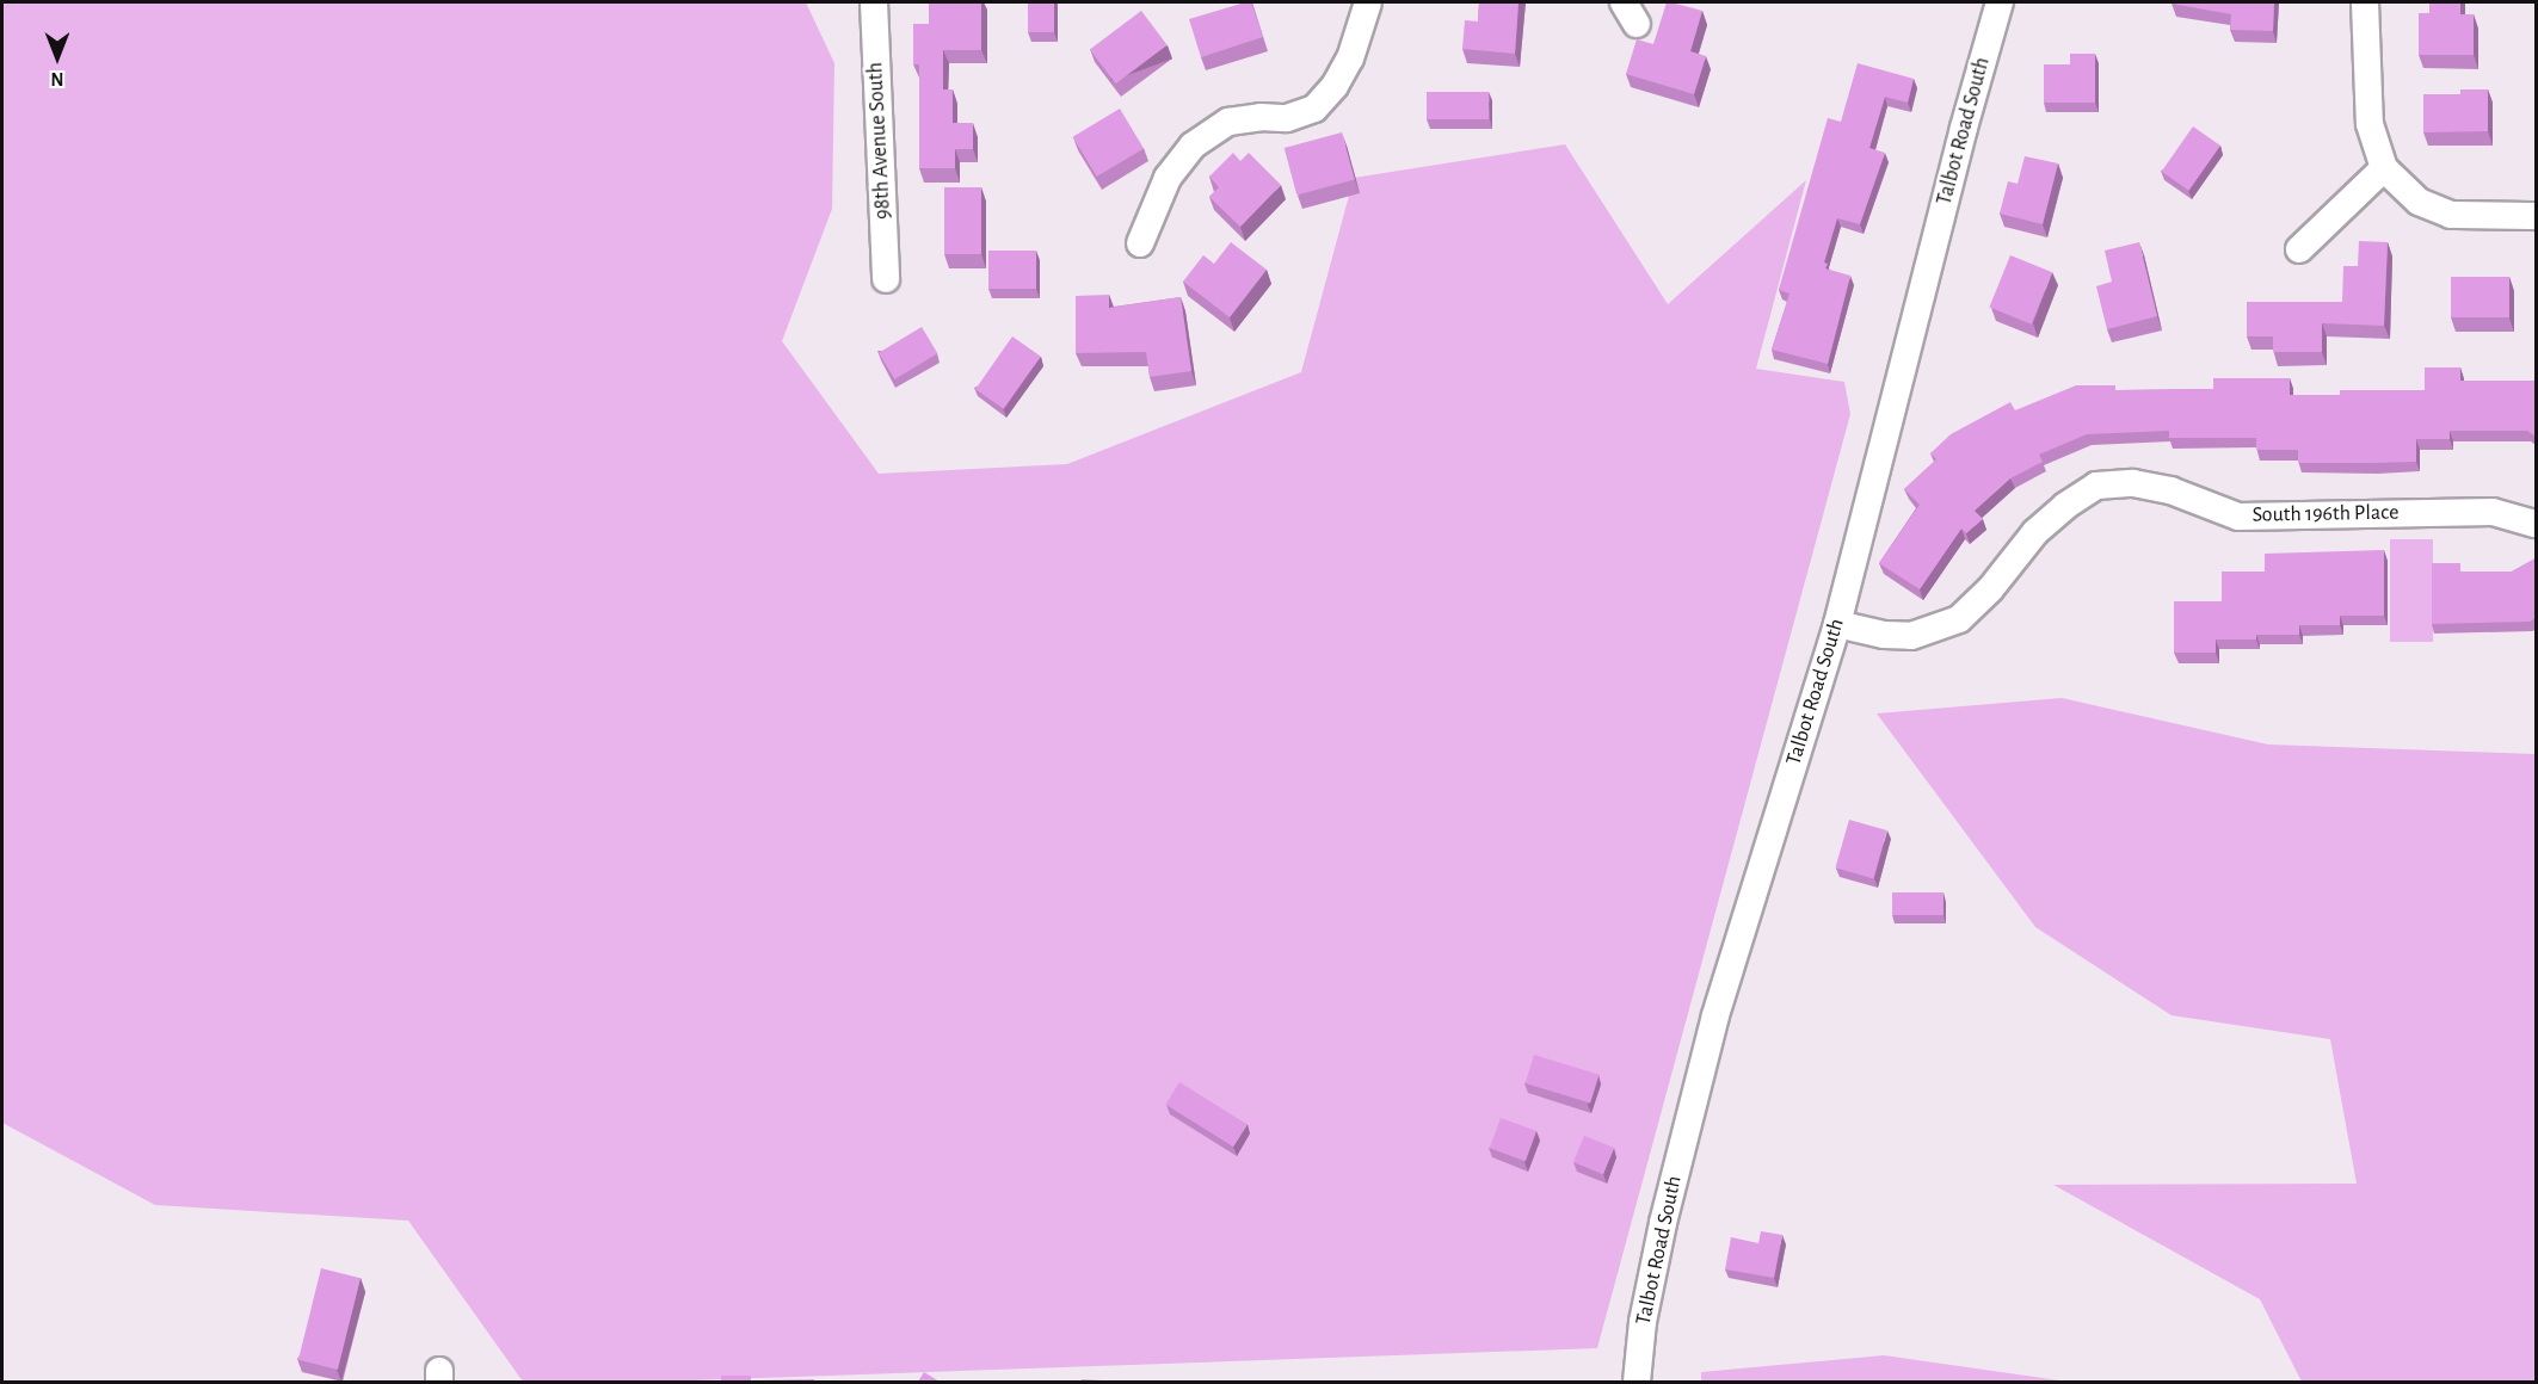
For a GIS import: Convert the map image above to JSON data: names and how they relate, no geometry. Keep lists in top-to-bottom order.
{
  "streets": {
    "street": ["Talbot Road South", "98th Avenue South", "South 196th Place"]
  },
  "crossings": [
    ["Talbot Road South", "South 196th Place"]
  ],
  "north": "bottom"
}
